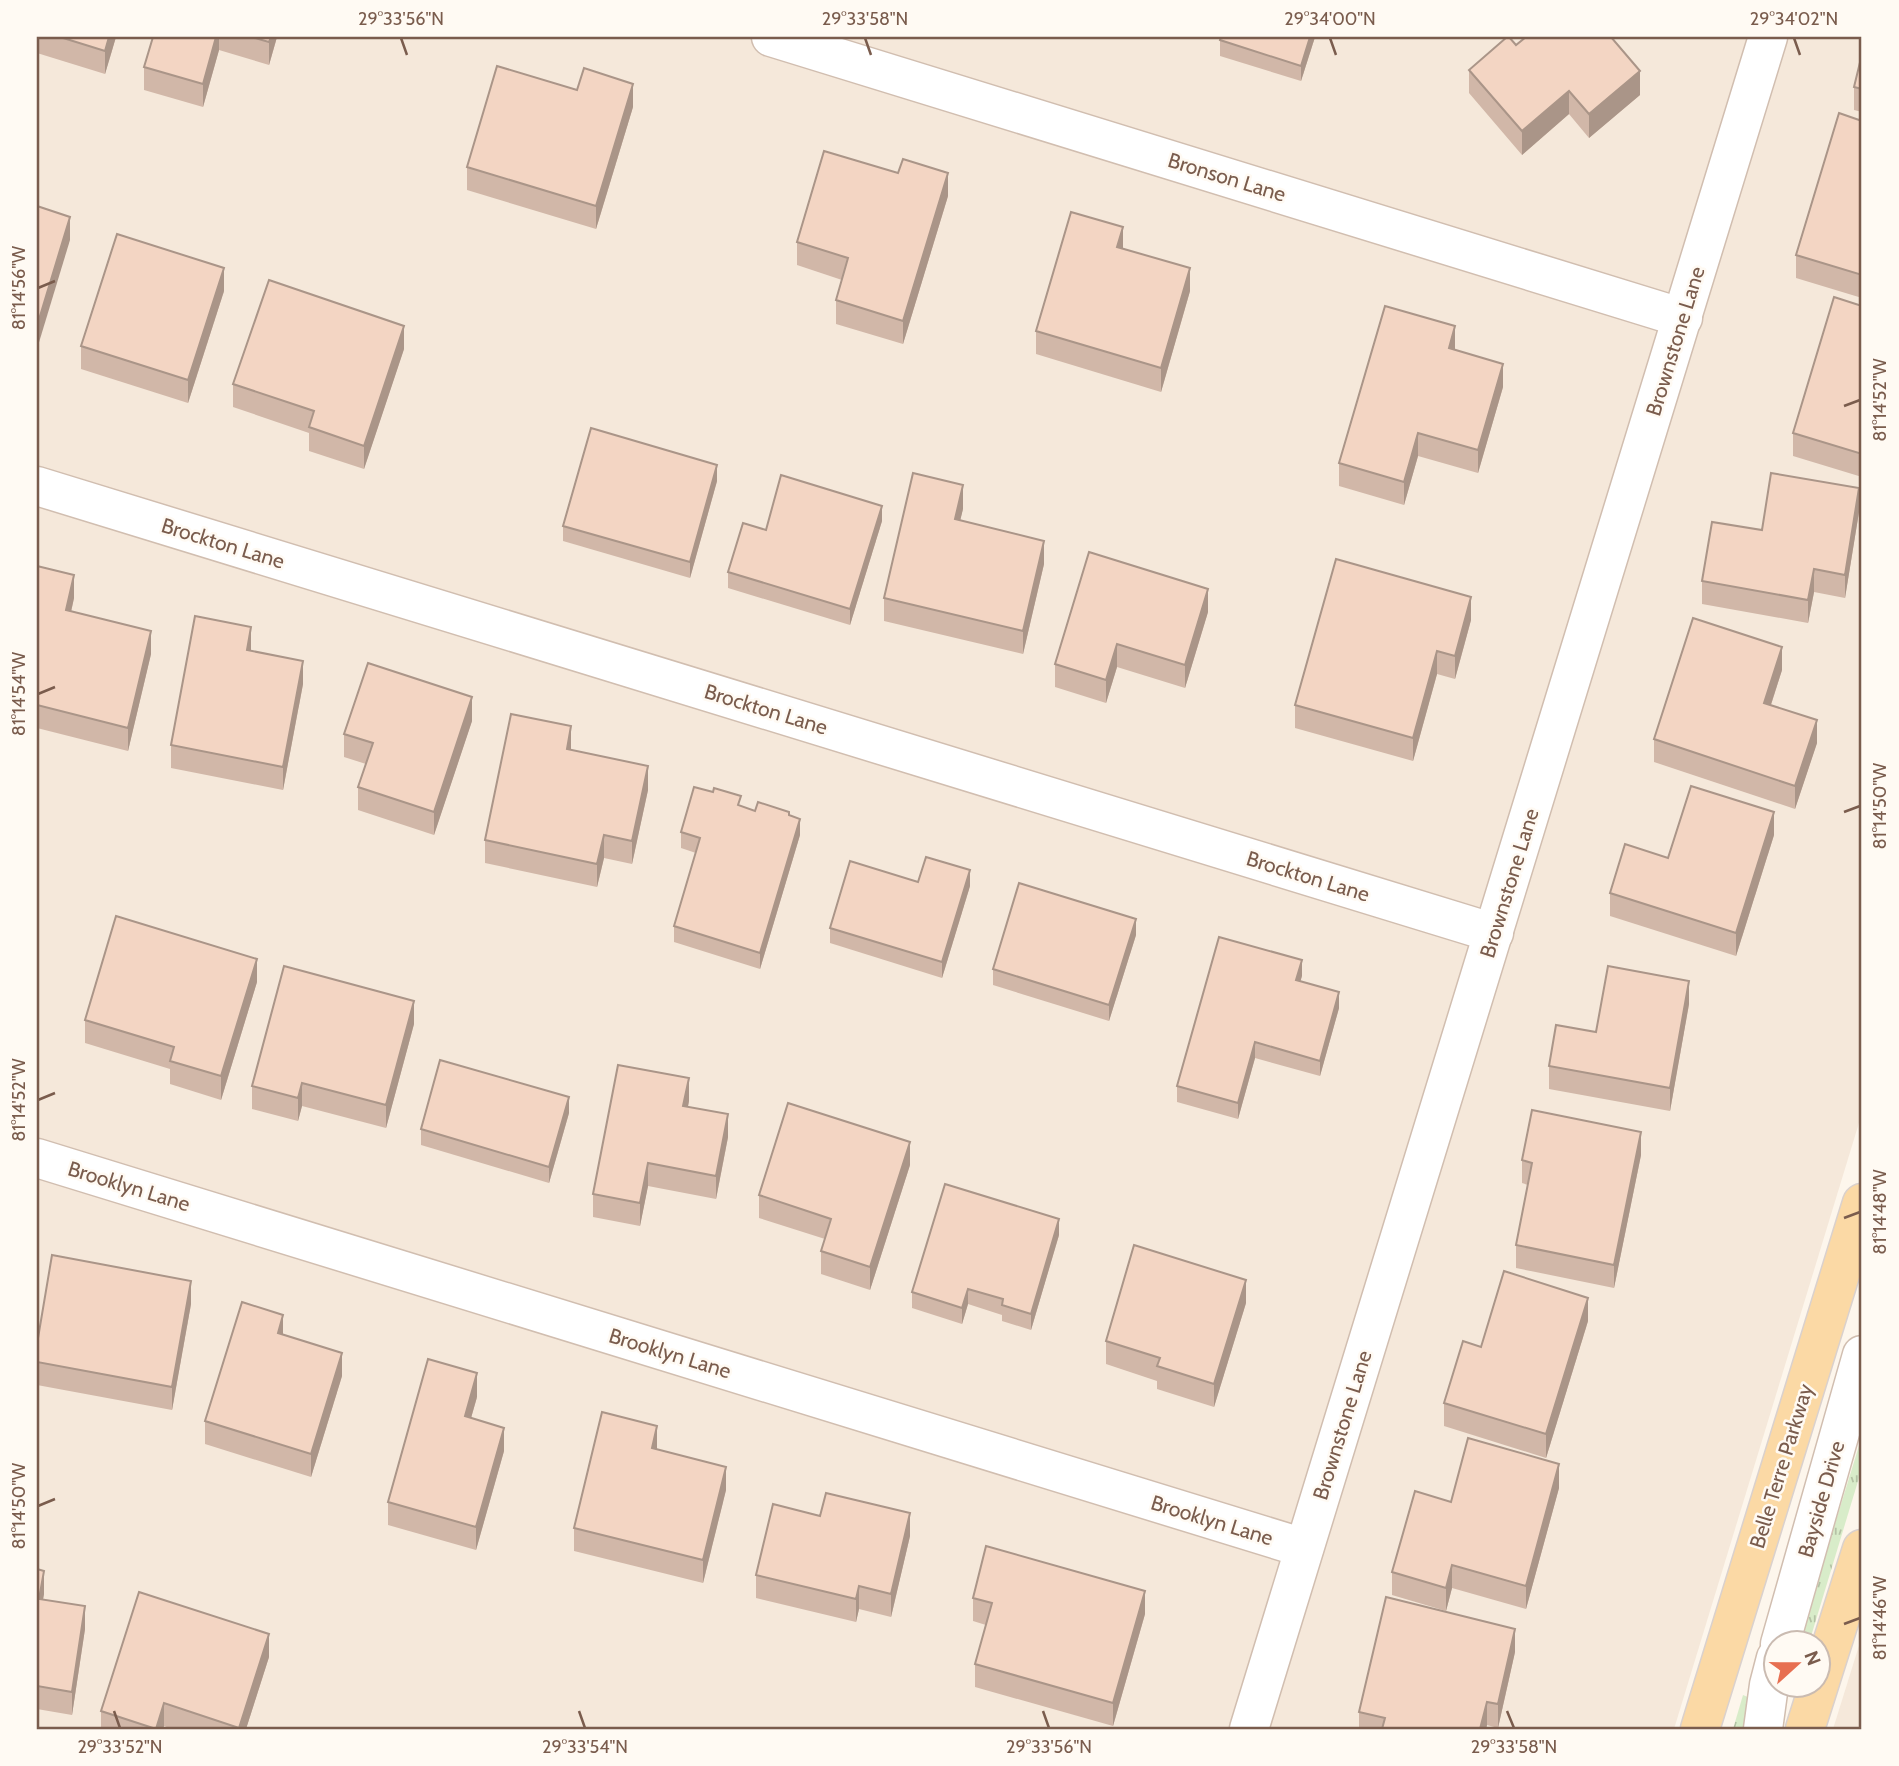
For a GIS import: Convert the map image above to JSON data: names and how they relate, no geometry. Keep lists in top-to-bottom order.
{
  "streets": {
    "main road": ["Belle Terre Parkway"],
    "street": [
      "Bronson Lane",
      "Brownstone Lane",
      "Brockton Lane",
      "Brooklyn Lane",
      "Bayside Drive"
    ]
  },
  "crossings": [
    ["Bronson Lane", "Brownstone Lane"],
    ["Brownstone Lane", "Brockton Lane"],
    ["Brownstone Lane", "Brooklyn Lane"]
  ],
  "north": "right",
  "coordinates": [
    "29°33'56\"N",
    "29°33'58\"N",
    "29°34'00\"N",
    "29°34'02\"N",
    "81°14'56\"W",
    "81°14'52\"W",
    "81°14'54\"W",
    "81°14'50\"W",
    "81°14'48\"W",
    "81°14'46\"W",
    "29°33'52\"N",
    "29°33'54\"N"
  ]
}
